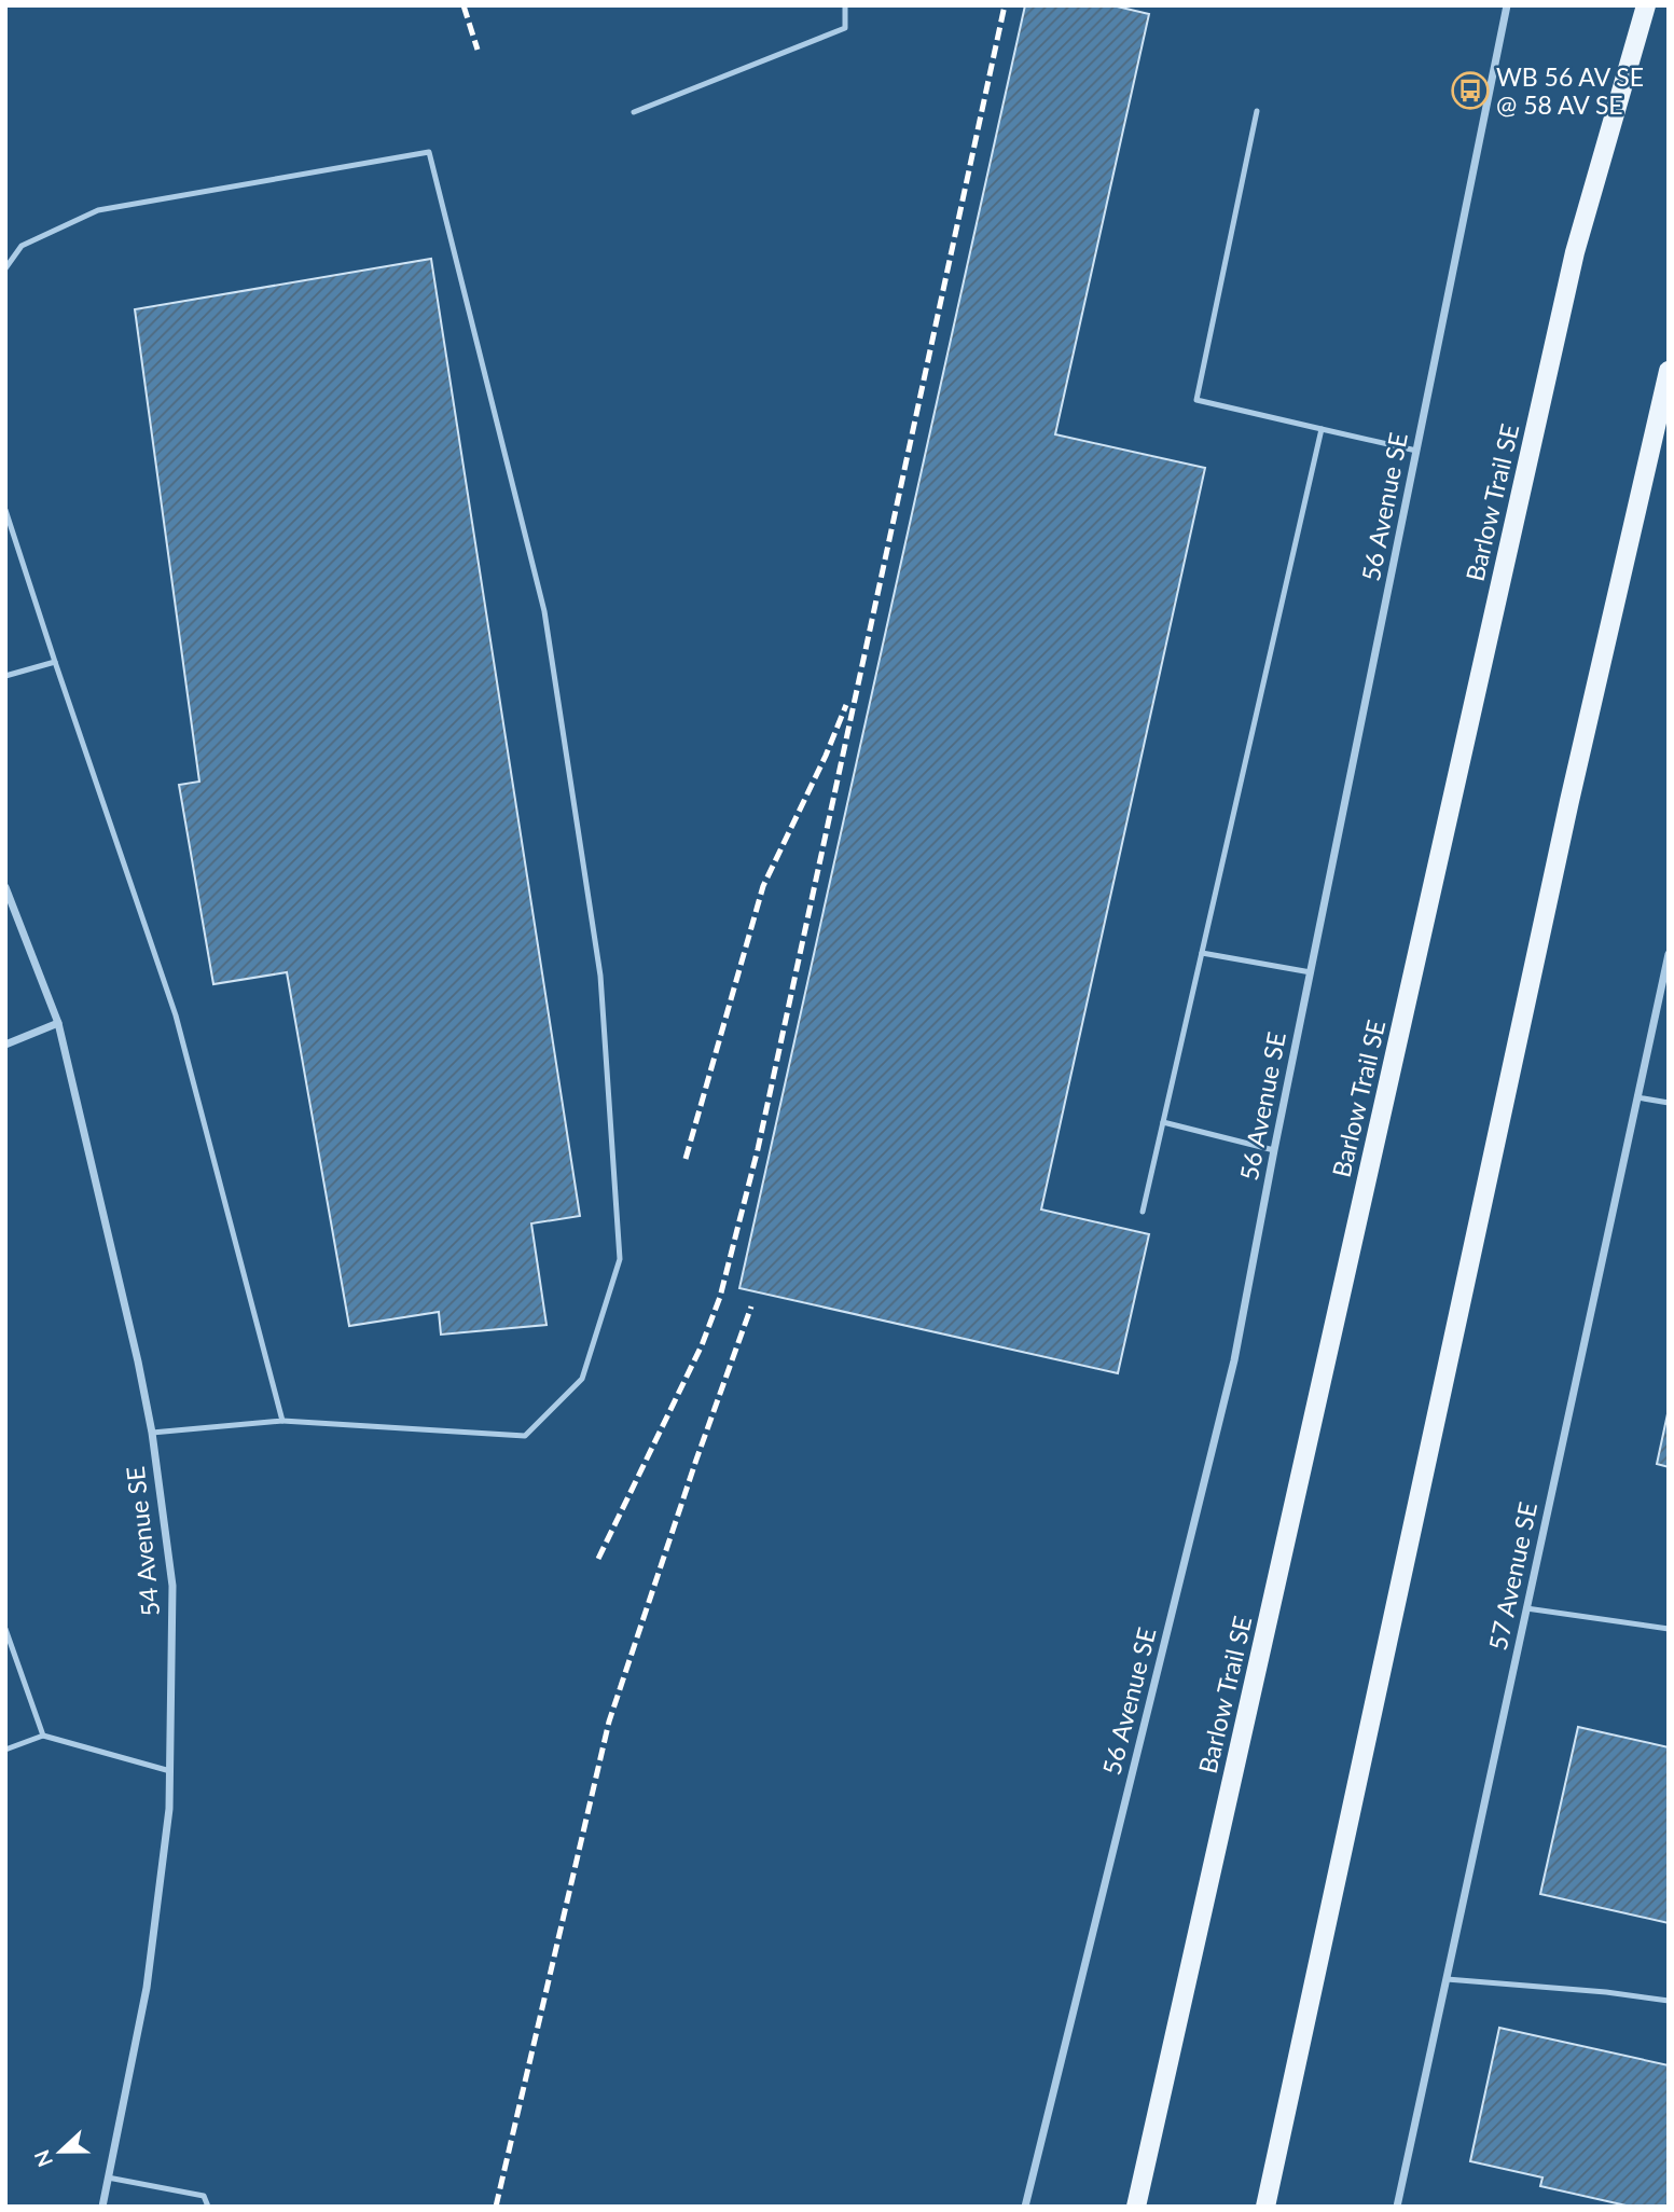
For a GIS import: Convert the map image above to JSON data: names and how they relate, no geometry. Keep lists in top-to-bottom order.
{
  "streets": {
    "main road": ["Barlow Trail SE"],
    "street": ["56 Avenue SE", "54 Avenue SE", "57 Avenue SE"]
  },
  "places": {
    "bus stop": ["WB 56 AV SE @ 58 AV SE"]
  },
  "north": "left"
}
